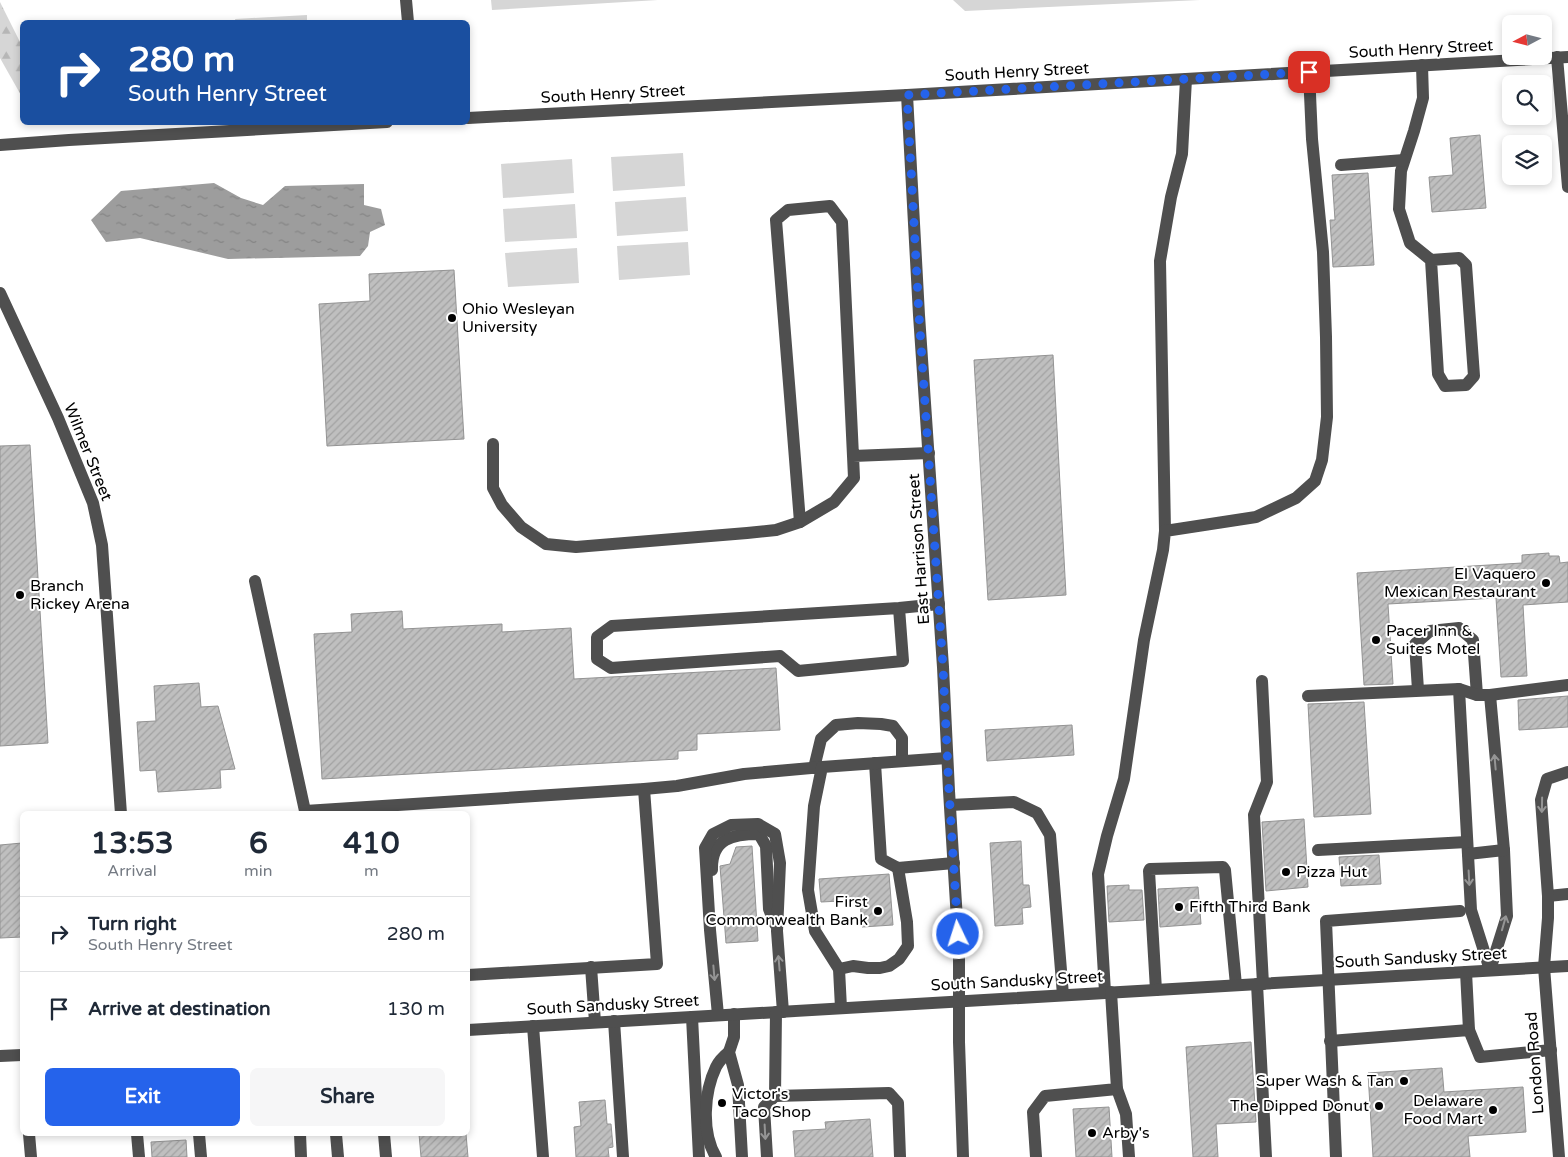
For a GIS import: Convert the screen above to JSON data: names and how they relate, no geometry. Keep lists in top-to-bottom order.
{
  "streets": {
    "street": [
      "South Henry Street",
      "Wilmer Street",
      "East Harrison Street",
      "South Sandusky Street",
      "London Road"
    ]
  },
  "crossings": [
    ["South Henry Street", "East Harrison Street"],
    ["East Harrison Street", "South Sandusky Street"],
    ["South Sandusky Street", "London Road"]
  ],
  "places": [
    "Ohio Wesleyan University",
    "El Vaquero Mexican Restaurant",
    "Branch Rickey Arena",
    "Pacer Inn & Suites Motel",
    "Pizza Hut",
    "Fifth Third Bank",
    "First Commonwealth Bank",
    "Super Wash & Tan",
    "Victor's Taco Shop",
    "The Dipped Donut",
    "Delaware Food Mart",
    "Arby's"
  ],
  "north": "left",
  "page": {
    "turn": ["280 m", "South Henry Street"],
    "eta": [
      "13:53",
      "Arrival",
      "6",
      "min",
      "410",
      "m"
    ],
    "list": [
      {
        "name": "Turn right",
        "note": "South Henry Street",
        "value": "280 m"
      },
      {
        "name": "Arrive at destination",
        "value": "130 m"
      }
    ],
    "buttons": ["Exit", "Share"]
  }
}
